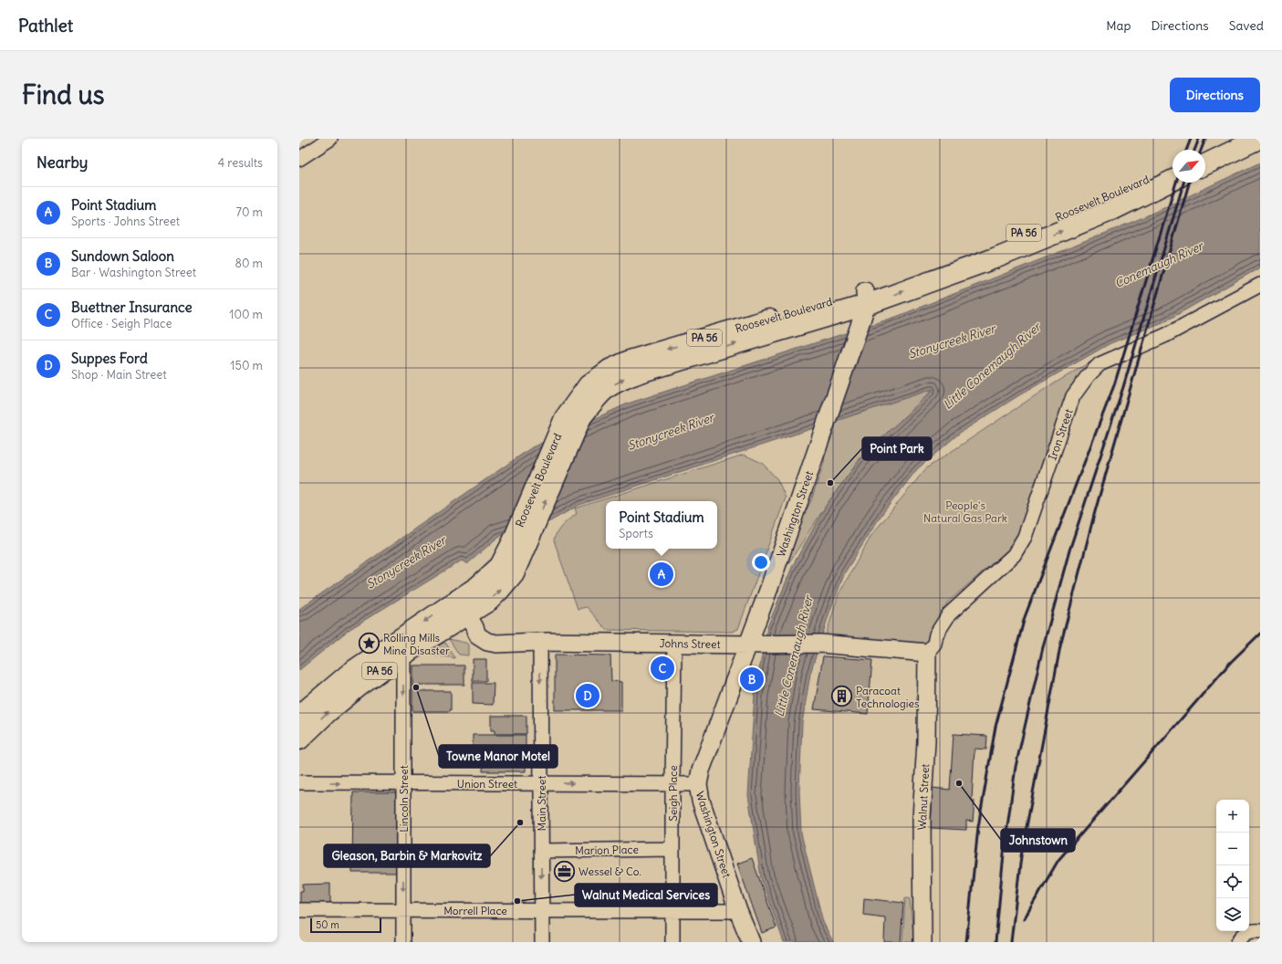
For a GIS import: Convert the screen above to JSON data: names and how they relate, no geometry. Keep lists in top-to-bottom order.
{
  "streets": {
    "highway": ["Roosevelt Boulevard", "PA 56"],
    "main road": ["Washington Street", "Johns Street", "Walnut Street"],
    "street": [
      "Iron Street",
      "Union Street",
      "Seigh Place",
      "Lincoln Street",
      "Main Street",
      "Marion Place",
      "Morrell Place"
    ]
  },
  "crossings": [
    ["Roosevelt Boulevard", "PA 56"],
    ["Roosevelt Boulevard", "Washington Street"],
    ["Roosevelt Boulevard", "Johns Street"],
    ["PA 56", "Johns Street"],
    ["PA 56", "Lincoln Street"],
    ["Iron Street", "Johns Street"],
    ["Iron Street", "Walnut Street"],
    ["Washington Street", "Johns Street"],
    ["Washington Street", "Union Street"],
    ["Washington Street", "Morrell Place"],
    ["Johns Street", "Seigh Place"],
    ["Johns Street", "Walnut Street"],
    ["Johns Street", "Main Street"],
    ["Union Street", "Seigh Place"],
    ["Union Street", "Lincoln Street"],
    ["Union Street", "Main Street"],
    ["Seigh Place", "Marion Place"],
    ["Seigh Place", "Morrell Place"],
    ["Lincoln Street", "Morrell Place"],
    ["Main Street", "Marion Place"],
    ["Main Street", "Morrell Place"]
  ],
  "one_way": ["Union Street", "Lincoln Street", "Main Street"],
  "water": ["Conemaugh River", "Stonycreek River", "Little Conemaugh River"],
  "parks": ["People's Natural Gas Park"],
  "places": {
    "other": [
      "Point Park",
      "Towne Manor Motel",
      "Johnstown",
      "Gleason, Barbin & Markovitz",
      "Walnut Medical Services"
    ],
    "place": ["Rolling Mills Mine Disaster"],
    "building": ["Paracoat Technologies"],
    "office": ["Wessel & Co."]
  },
  "scale_bar": "50 m",
  "north": "top right",
  "page": {
    "header": "Pathlet",
    "nav": ["Map", "Directions", "Saved"],
    "buttons": "Directions",
    "title": "Find us",
    "heading": ["Nearby", "4 results"],
    "list": [
      {
        "mark": "A",
        "name": "Point Stadium",
        "note": "Sports · Johns Street",
        "value": "70 m"
      },
      {
        "mark": "B",
        "name": "Sundown Saloon",
        "note": "Bar · Washington Street",
        "value": "80 m"
      },
      {
        "mark": "C",
        "name": "Buettner Insurance",
        "note": "Office · Seigh Place",
        "value": "100 m"
      },
      {
        "mark": "D",
        "name": "Suppes Ford",
        "note": "Shop · Main Street",
        "value": "150 m"
      }
    ],
    "popup": ["Point Stadium", "Sports"],
    "pins": [
      "A",
      "C",
      "B",
      "D"
    ],
    "map_buttons": ["+", "−"],
    "scale": "50 m"
  }
}
